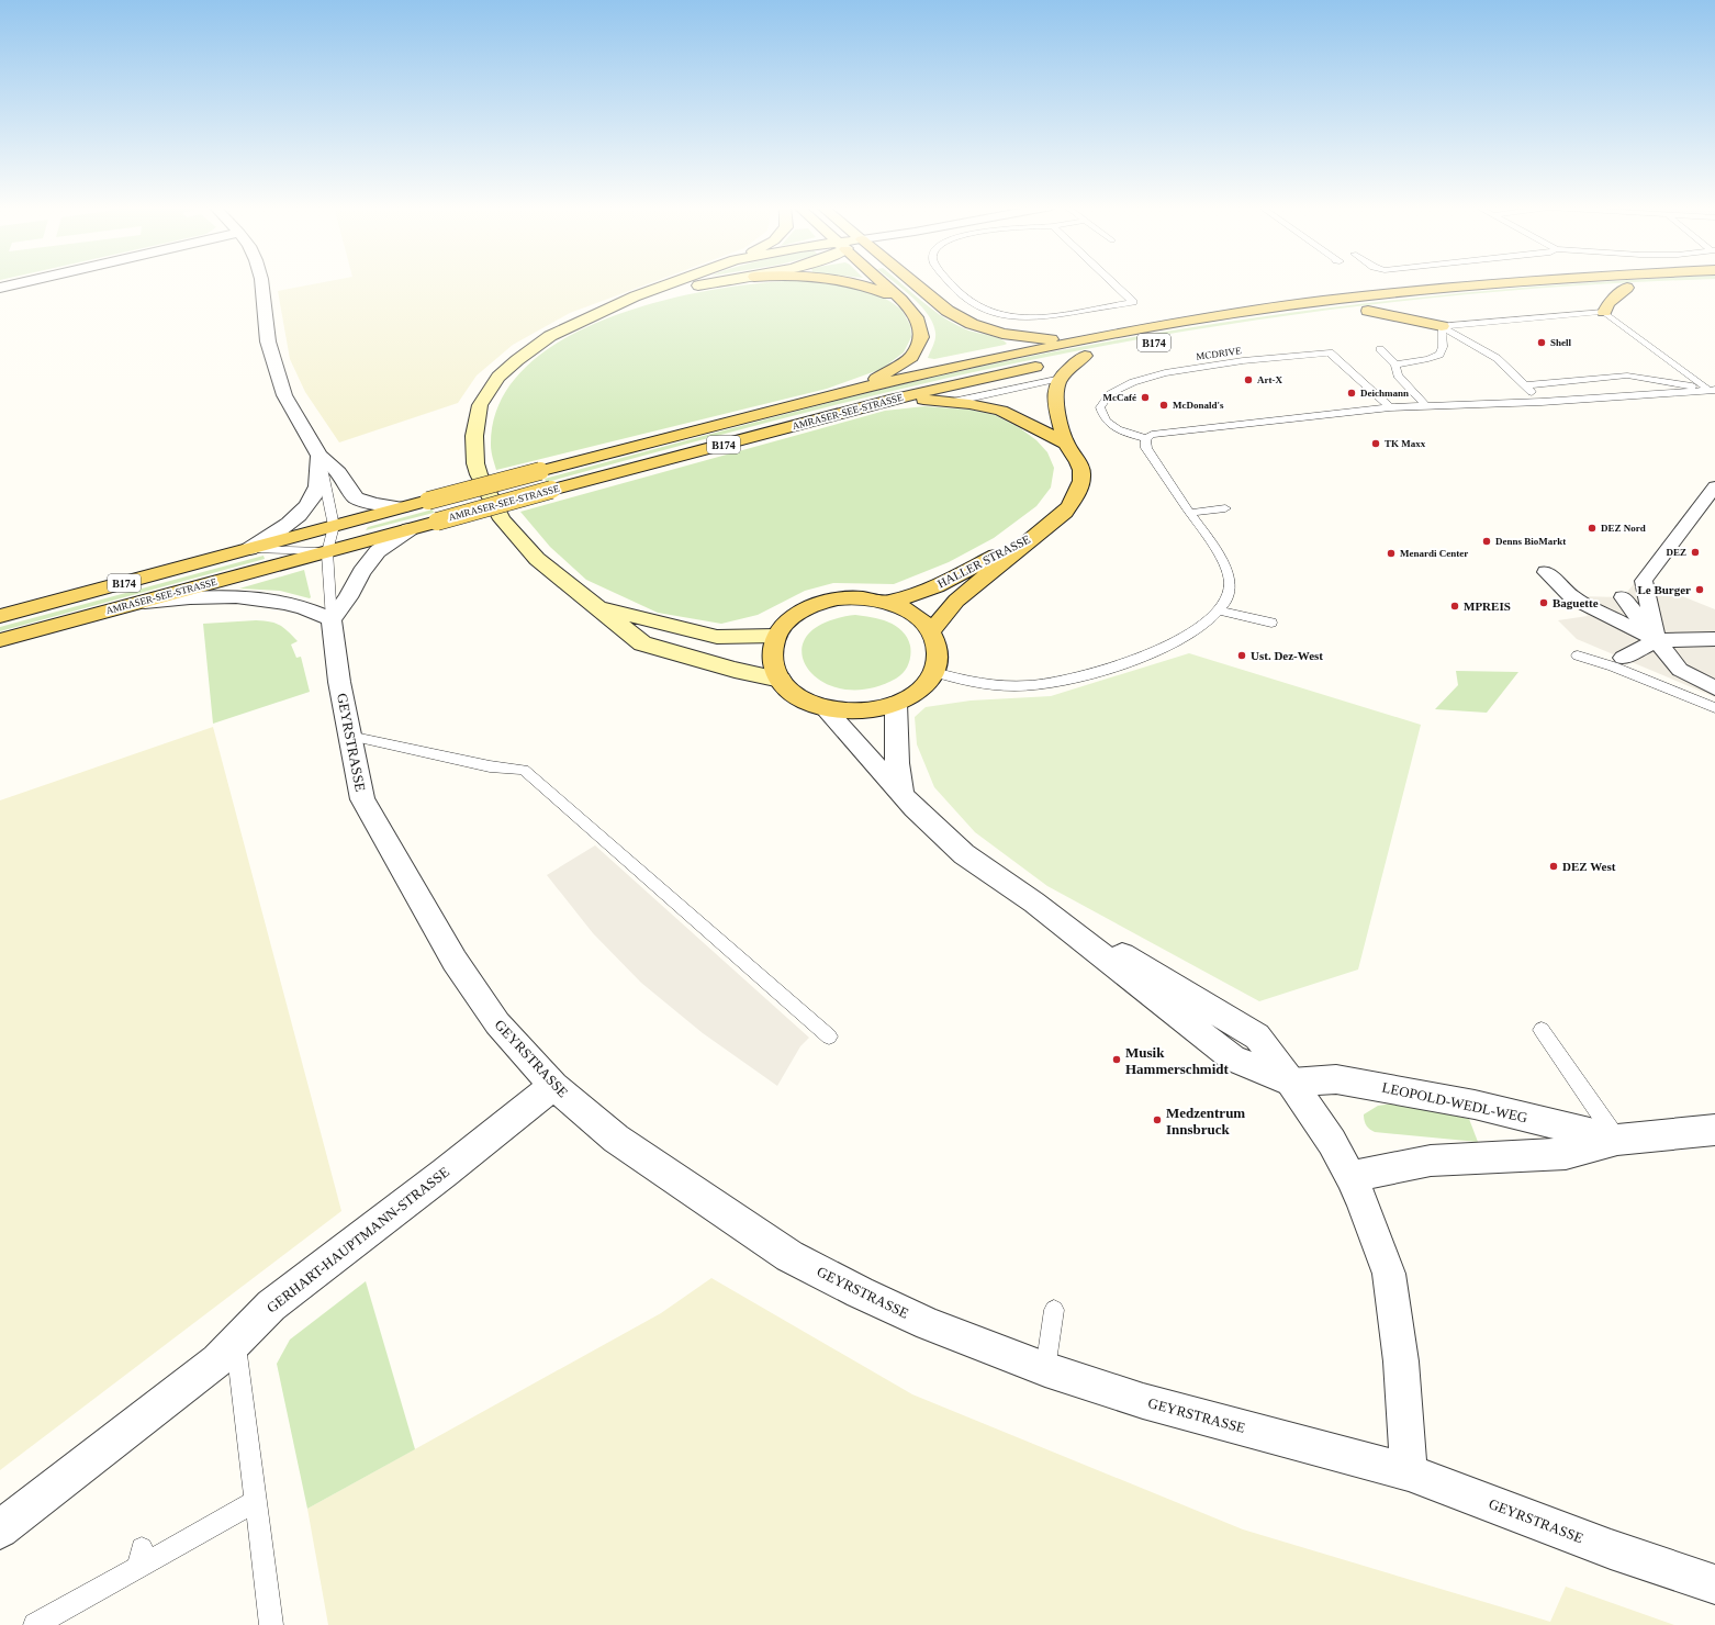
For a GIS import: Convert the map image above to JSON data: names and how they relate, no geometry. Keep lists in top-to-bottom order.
{
  "streets": {
    "main road": ["B174", "AMRASER-SEE-STRASSE", "HALLER STRASSE"],
    "street": ["GEYRSTRASSE", "LEOPOLD-WEDL-WEG", "GERHART-HAUPTMANN-STRASSE"],
    "lane": ["MCDRIVE"]
  },
  "crossings": [
    ["AMRASER-SEE-STRASSE", "GEYRSTRASSE"],
    ["GEYRSTRASSE", "GERHART-HAUPTMANN-STRASSE"]
  ],
  "places": [
    "Shell",
    "Art-X",
    "Deichmann",
    "McCafé",
    "McDonald's",
    "TK Maxx",
    "DEZ Nord",
    "Denns BioMarkt",
    "DEZ",
    "Menardi Center",
    "Le Burger",
    "Baguette",
    "MPREIS",
    "Ust. Dez-West",
    "DEZ West",
    "Musik Hammerschmidt",
    "Medzentrum Innsbruck"
  ]
}
